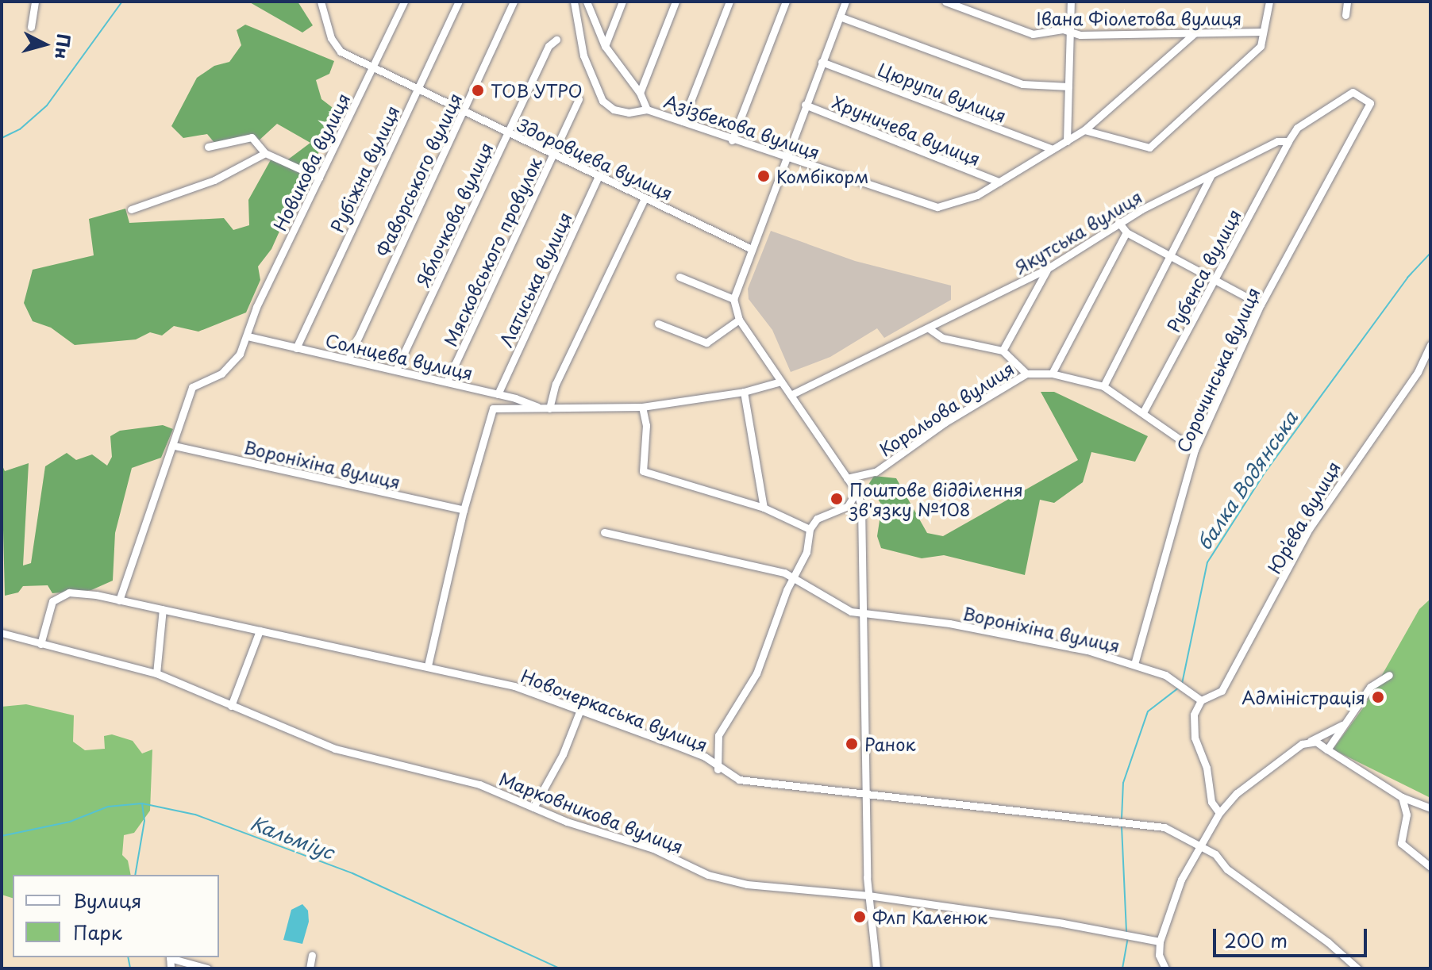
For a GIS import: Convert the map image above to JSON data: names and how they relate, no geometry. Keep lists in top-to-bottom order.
{
  "streets": {
    "street": [
      "Івана Фіолетова вулиця",
      "Цюрупи вулиця",
      "Азізбекова вулиця",
      "Хруничева вулиця",
      "Здоровцева вулиця",
      "Новикова вулиця",
      "Рубіжна вулиця",
      "Фаворського вулиця",
      "Яблочкова вулиця",
      "Якутська вулиця",
      "Мясковського провулок",
      "Рубенса вулиця",
      "Латиська вулиця",
      "Солнцева вулиця",
      "Сорочинська вулиця",
      "Корольова вулиця",
      "Вороніхіна вулиця",
      "Юр’єва вулиця",
      "Новочеркаська вулиця",
      "Марковникова вулиця"
    ]
  },
  "crossings": [
    ["Івана Фіолетова вулиця", "Азізбекова вулиця"],
    ["Цюрупи вулиця", "Азізбекова вулиця"],
    ["Азізбекова вулиця", "Хруничева вулиця"],
    ["Здоровцева вулиця", "Новикова вулиця"],
    ["Здоровцева вулиця", "Рубіжна вулиця"],
    ["Здоровцева вулиця", "Фаворського вулиця"],
    ["Здоровцева вулиця", "Яблочкова вулиця"],
    ["Здоровцева вулиця", "Мясковського провулок"],
    ["Здоровцева вулиця", "Латиська вулиця"],
    ["Новикова вулиця", "Солнцева вулиця"],
    ["Новикова вулиця", "Вороніхіна вулиця"],
    ["Новикова вулиця", "Новочеркаська вулиця"],
    ["Рубіжна вулиця", "Солнцева вулиця"],
    ["Фаворського вулиця", "Солнцева вулиця"],
    ["Яблочкова вулиця", "Солнцева вулиця"],
    ["Якутська вулиця", "Рубенса вулиця"],
    ["Якутська вулиця", "Сорочинська вулиця"],
    ["Мясковського провулок", "Солнцева вулиця"],
    ["Рубенса вулиця", "Корольова вулиця"],
    ["Латиська вулиця", "Солнцева вулиця"],
    ["Сорочинська вулиця", "Корольова вулиця"],
    ["Сорочинська вулиця", "Вороніхіна вулиця"],
    ["Вороніхіна вулиця", "Юр’єва вулиця"],
    ["Новочеркаська вулиця", "Марковникова вулиця"]
  ],
  "water": ["балка Водянська", "Кальміус"],
  "places": [
    "ТОВ УТРО",
    "Комбікорм",
    "Поштове відділення зв'язку №108",
    "Адміністрація",
    "Ранок",
    "Флп Каленюк"
  ],
  "legend": ["Вулиця", "Парк"],
  "scale_bar": "200 m",
  "north": "right"
}
